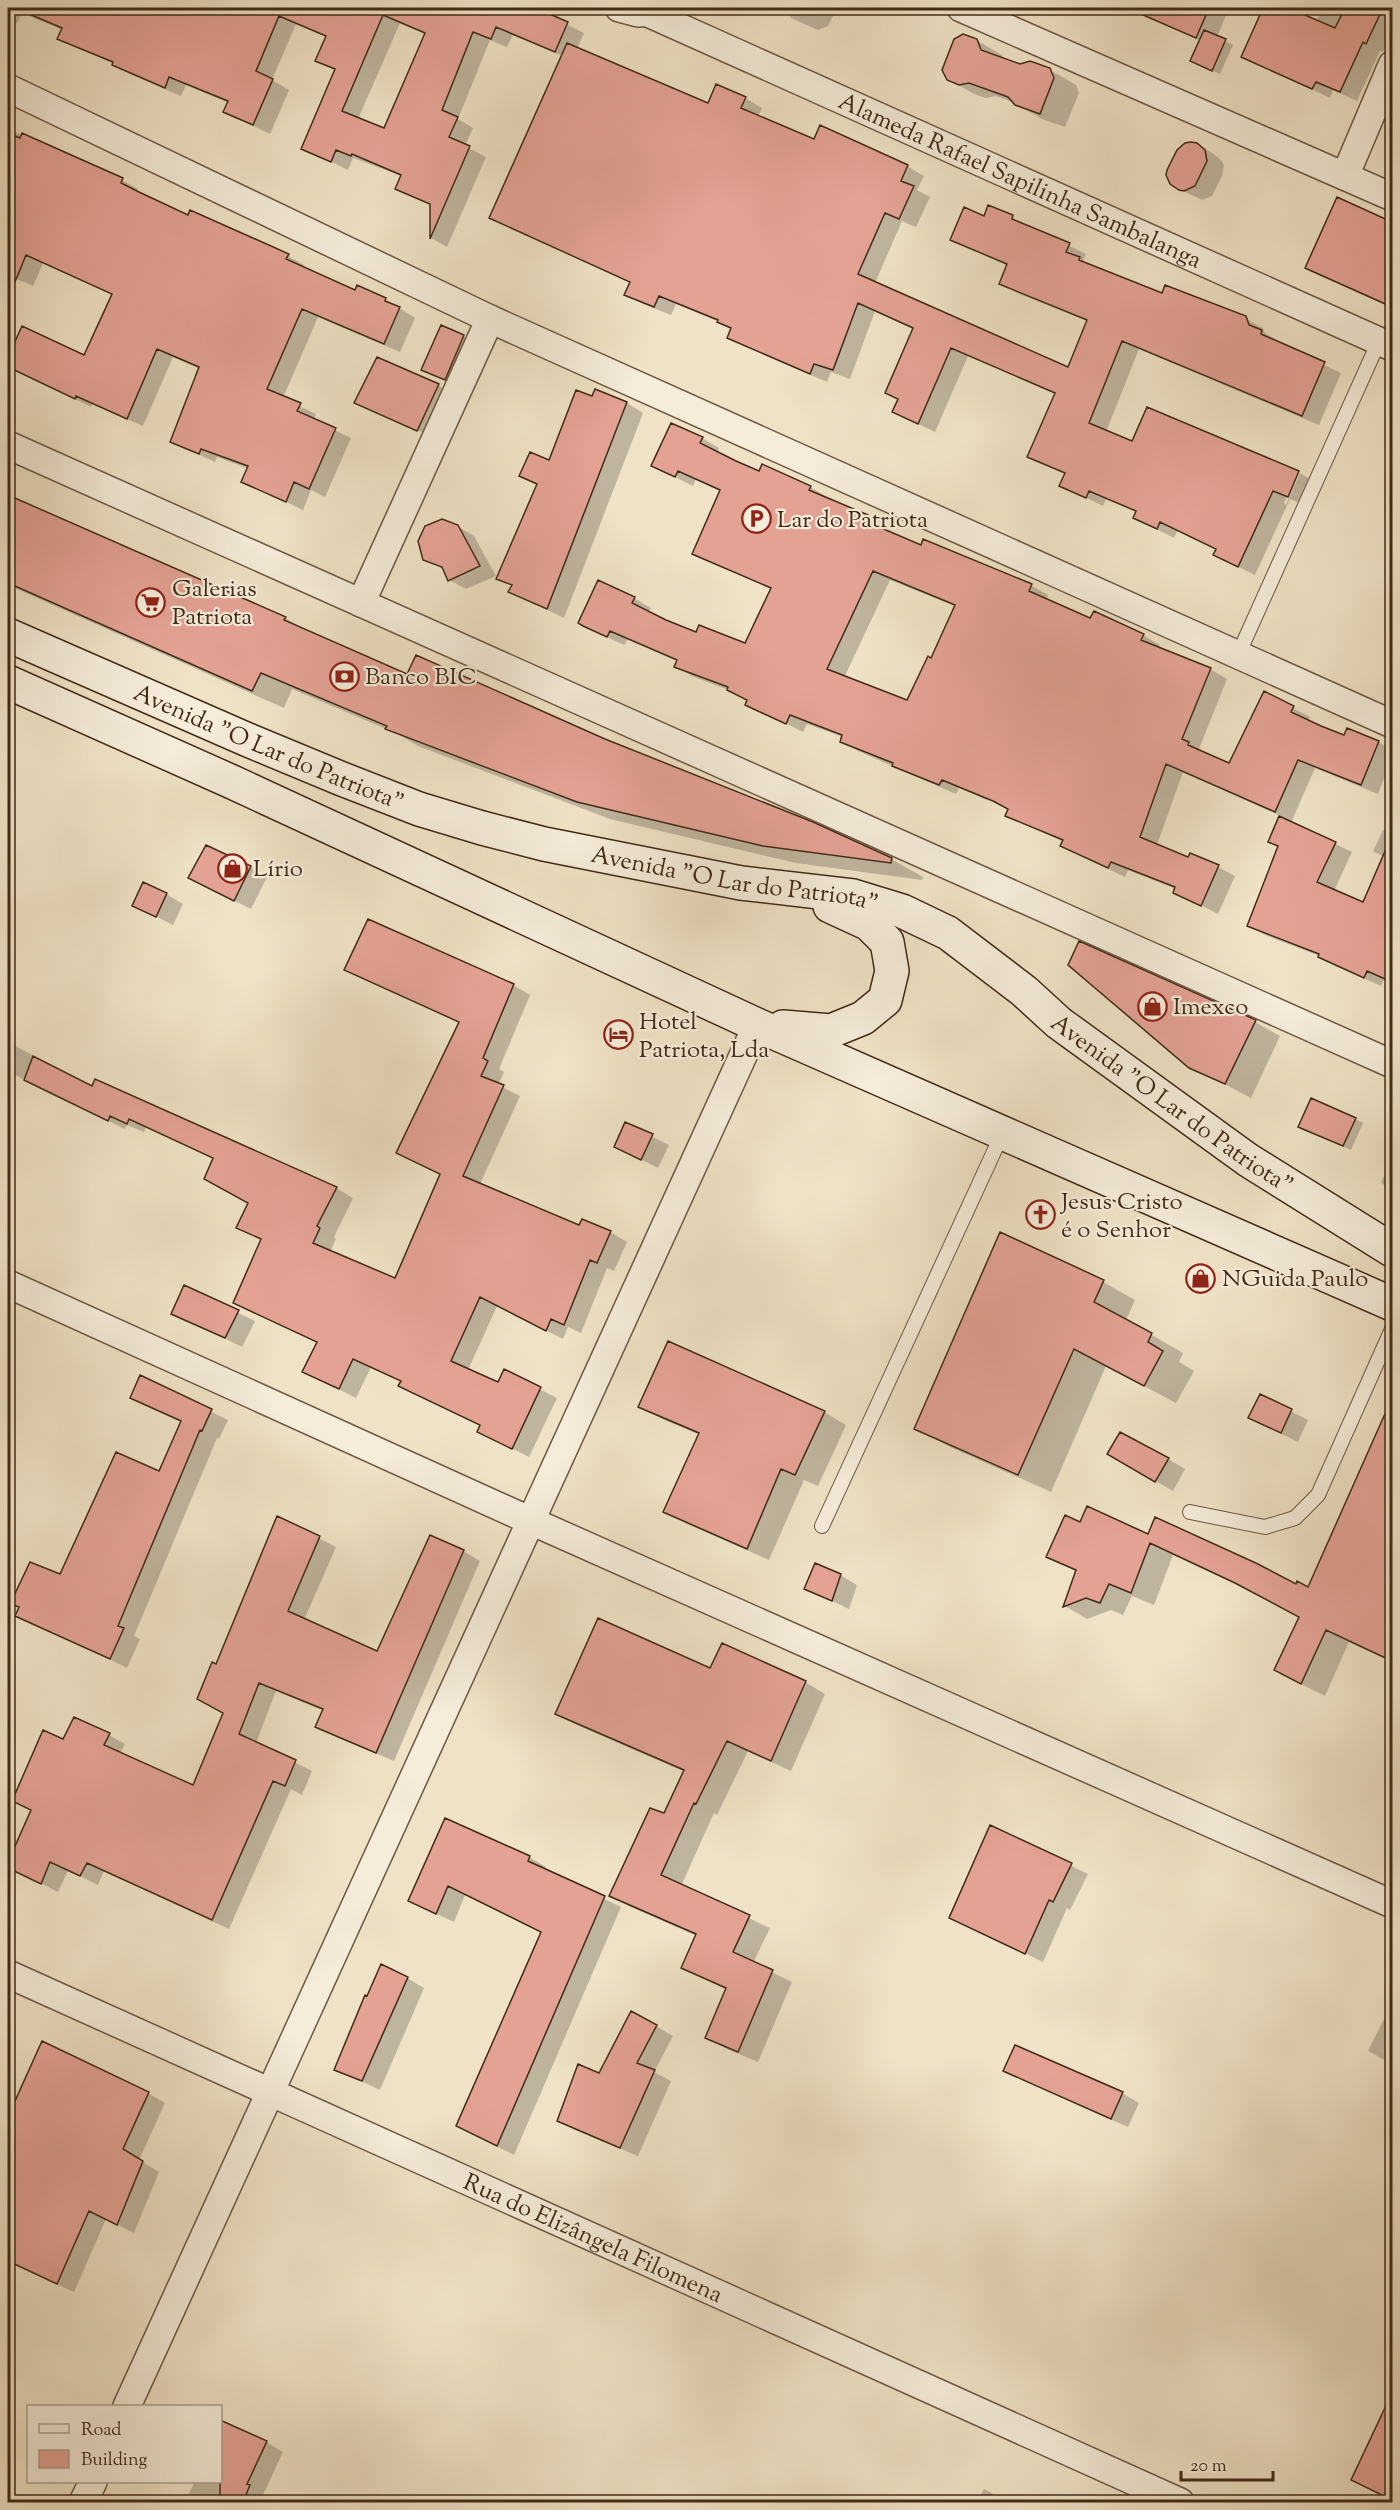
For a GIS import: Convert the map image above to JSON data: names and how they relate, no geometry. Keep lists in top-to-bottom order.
{
  "streets": {
    "main road": ["Avenida \"O Lar do Patriota\""],
    "street": ["Alameda Rafael Sapilinha Sambalanga", "Rua do Elizângela Filomena"]
  },
  "places": {
    "parking": ["Lar do Patriota"],
    "supermarket": ["Galerias Patriota"],
    "bank": ["Banco BIC"],
    "shop": ["Lírio", "Imexco", "NGuida Paulo"],
    "hotel": ["Hotel Patriota, Lda"],
    "church": ["Jesus Cristo é o Senhor"]
  },
  "legend": ["Road", "Building"],
  "scale_bar": "20 m"
}
